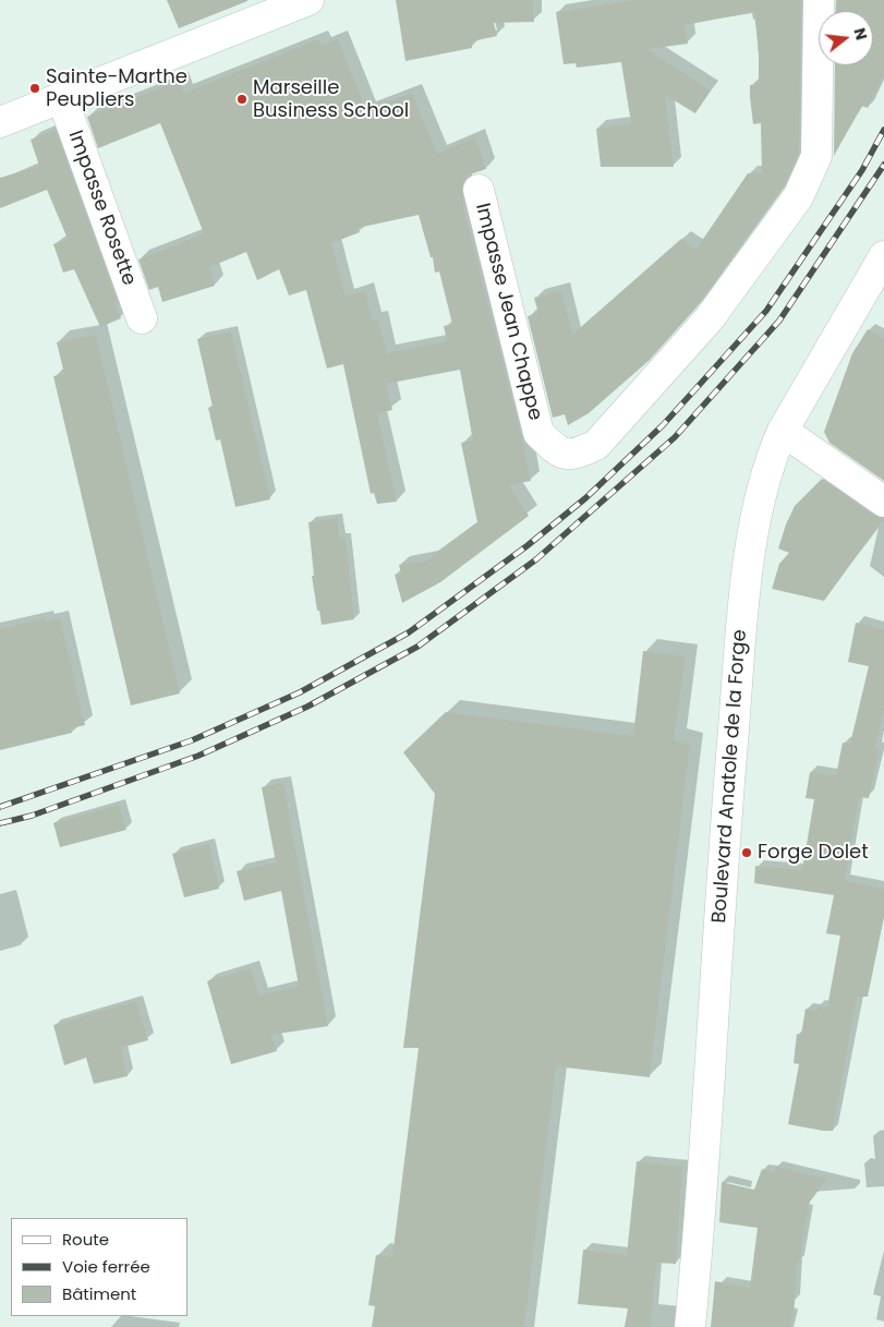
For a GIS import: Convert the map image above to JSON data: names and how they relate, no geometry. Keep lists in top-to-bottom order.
{
  "streets": {
    "street": ["Impasse Rosette", "Impasse Jean Chappe", "Boulevard Anatole de la Forge"]
  },
  "places": ["Sainte-Marthe Peupliers", "Marseille Business School", "Forge Dolet"],
  "legend": ["Route", "Voie ferrée", "Bâtiment"],
  "north": "right"
}
